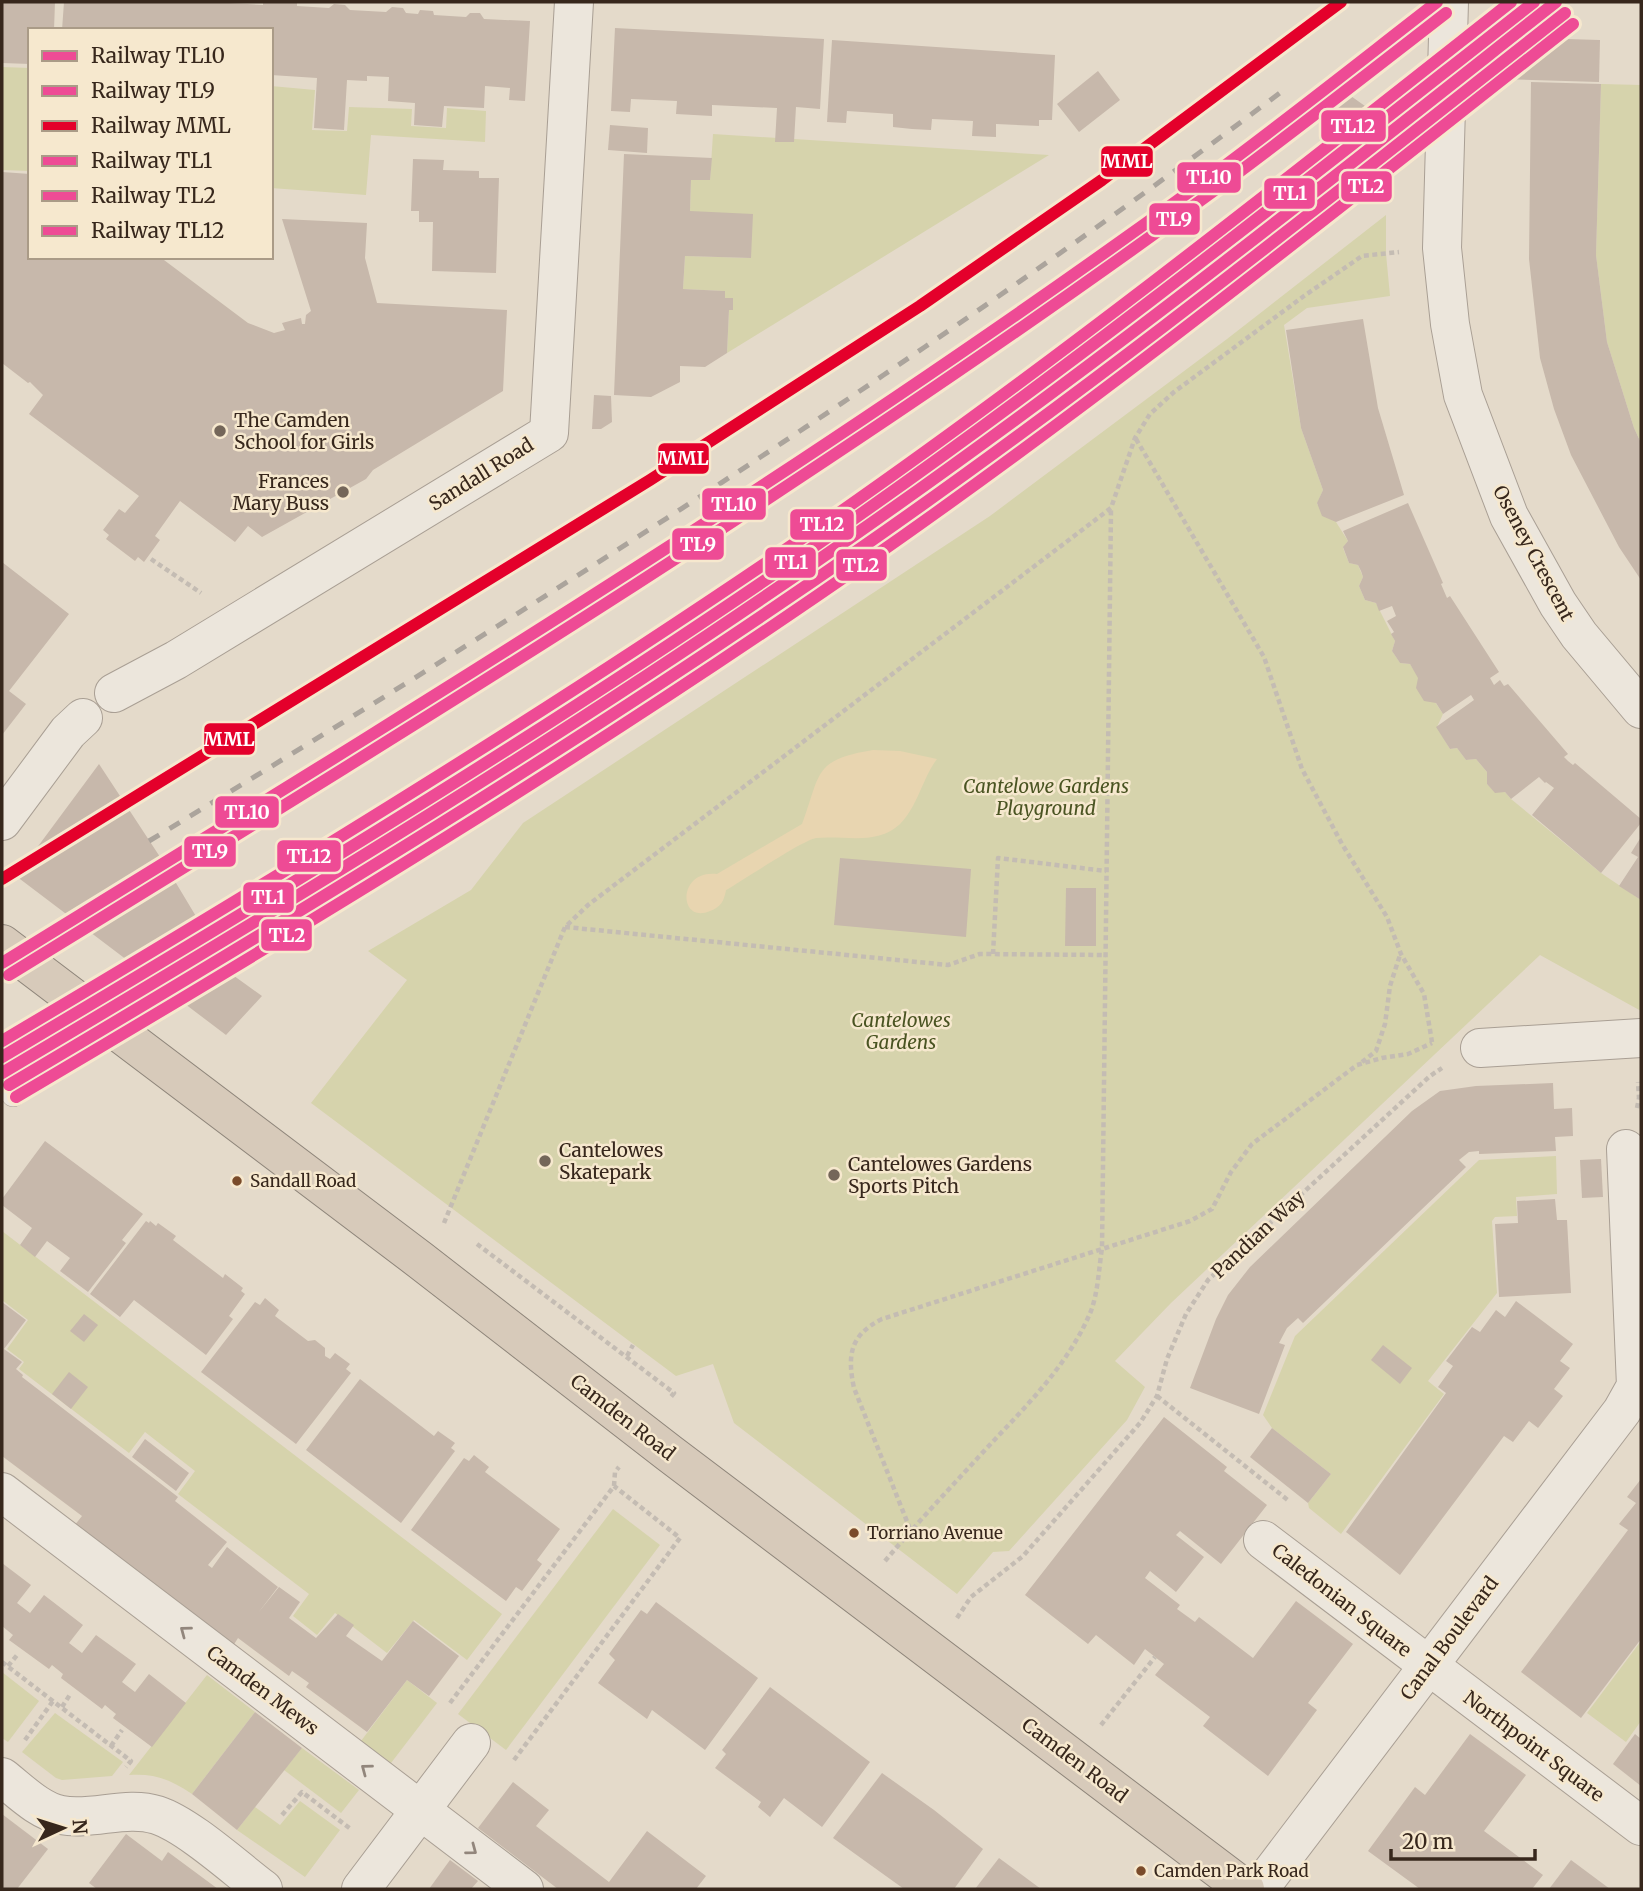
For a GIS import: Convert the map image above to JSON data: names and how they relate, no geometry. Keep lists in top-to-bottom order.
{
  "streets": {
    "highway": ["Camden Road"],
    "street": [
      "Sandall Road",
      "Oseney Crescent",
      "Caledonian Square",
      "Canal Boulevard",
      "Camden Mews",
      "Northpoint Square"
    ],
    "path": ["Pandian Way"]
  },
  "crossings": [
    ["Pandian Way", "Camden Road"],
    ["Pandian Way", "Caledonian Square"],
    ["Caledonian Square", "Canal Boulevard"],
    ["Caledonian Square", "Northpoint Square"],
    ["Canal Boulevard", "Northpoint Square"]
  ],
  "parks": ["Cantelowe Gardens Playground", "Cantelowes Gardens"],
  "places": [
    "The Camden School for Girls",
    "Frances Mary Buss",
    "Cantelowes Skatepark",
    "Cantelowes Gardens Sports Pitch",
    "Sandall Road",
    "Torriano Avenue",
    "Camden Park Road"
  ],
  "lines": [
    "rail line TL10",
    "rail line MML",
    "rail line TL1",
    "rail line TL12",
    "rail line TL9",
    "rail line TL2"
  ],
  "legend": [
    "Railway TL10",
    "Railway TL9",
    "Railway MML",
    "Railway TL1",
    "Railway TL2",
    "Railway TL12"
  ],
  "scale_bar": "20 m",
  "north": "right"
}
